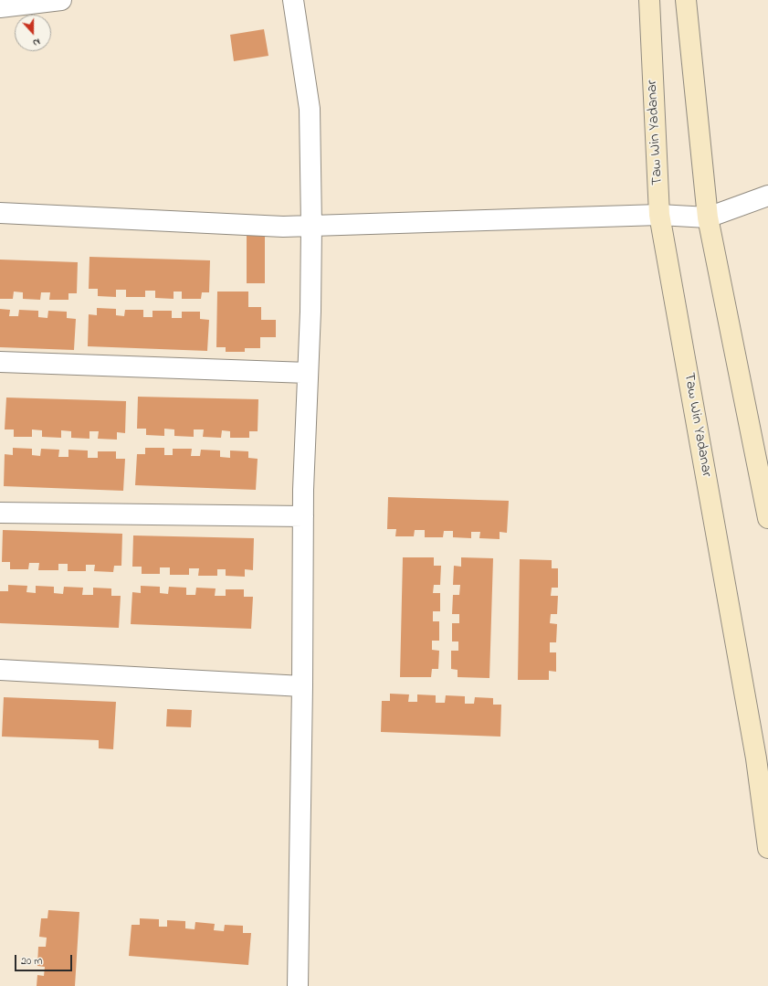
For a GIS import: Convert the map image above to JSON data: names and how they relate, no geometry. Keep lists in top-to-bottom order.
{
  "streets": {
    "main road": ["Taw Win Yadanar"]
  },
  "scale_bar": "20 m",
  "north": "bottom"
}
